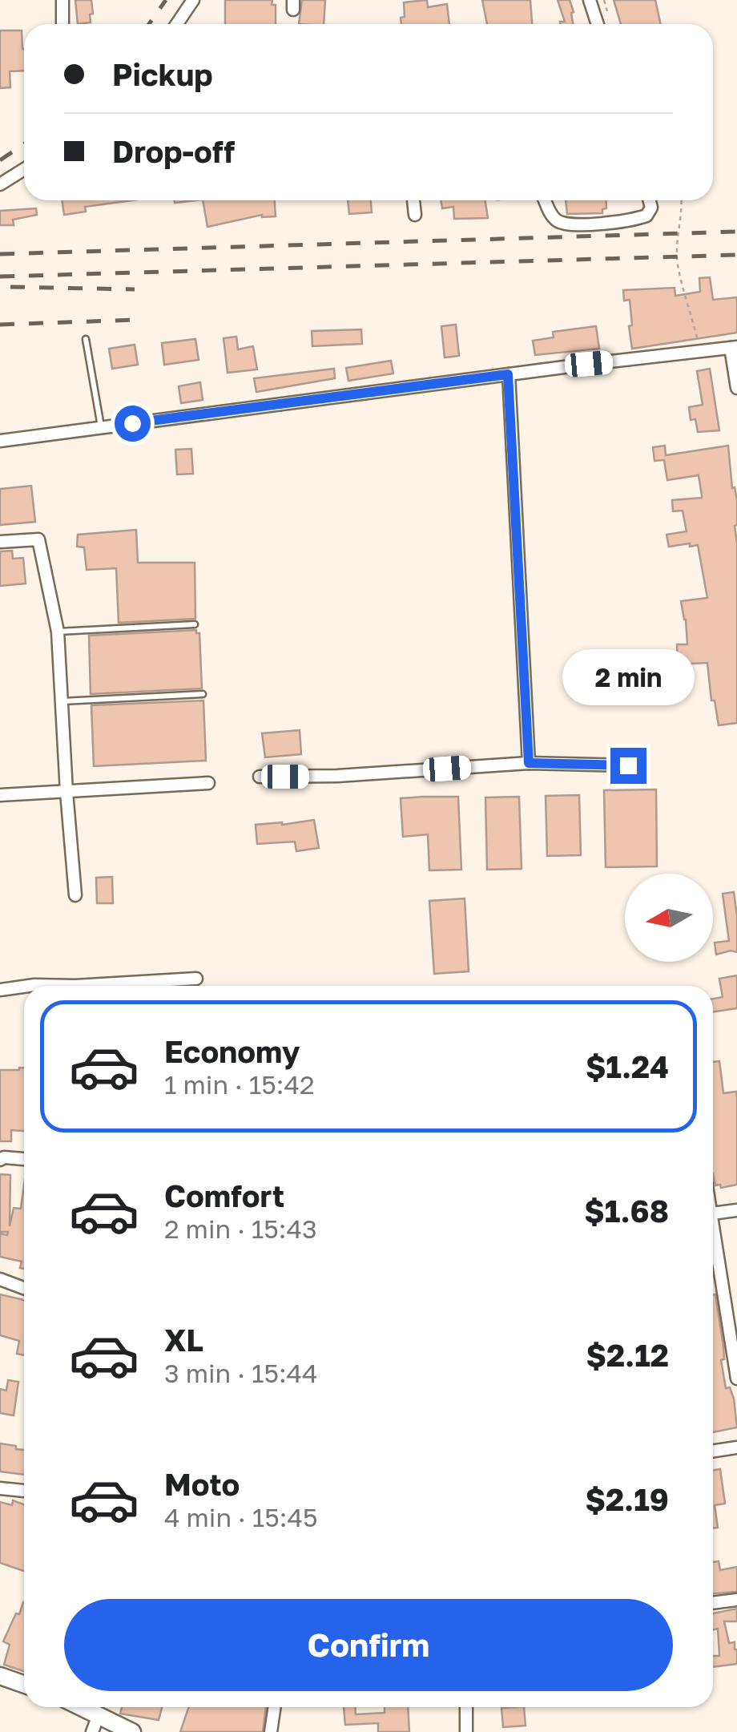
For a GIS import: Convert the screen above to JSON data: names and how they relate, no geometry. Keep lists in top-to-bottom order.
{
  "north": "left",
  "page": {
    "banner": ["Pickup", "Drop-off"],
    "bubble": "2 min",
    "list": [
      {
        "name": "Economy",
        "note": "1 min · 15:42",
        "value": "$1.24"
      },
      {
        "name": "Comfort",
        "note": "2 min · 15:43",
        "value": "$1.68"
      },
      {
        "name": "XL",
        "note": "3 min · 15:44",
        "value": "$2.12"
      },
      {
        "name": "Moto",
        "note": "4 min · 15:45",
        "value": "$2.19"
      }
    ],
    "buttons": "Confirm"
  }
}
